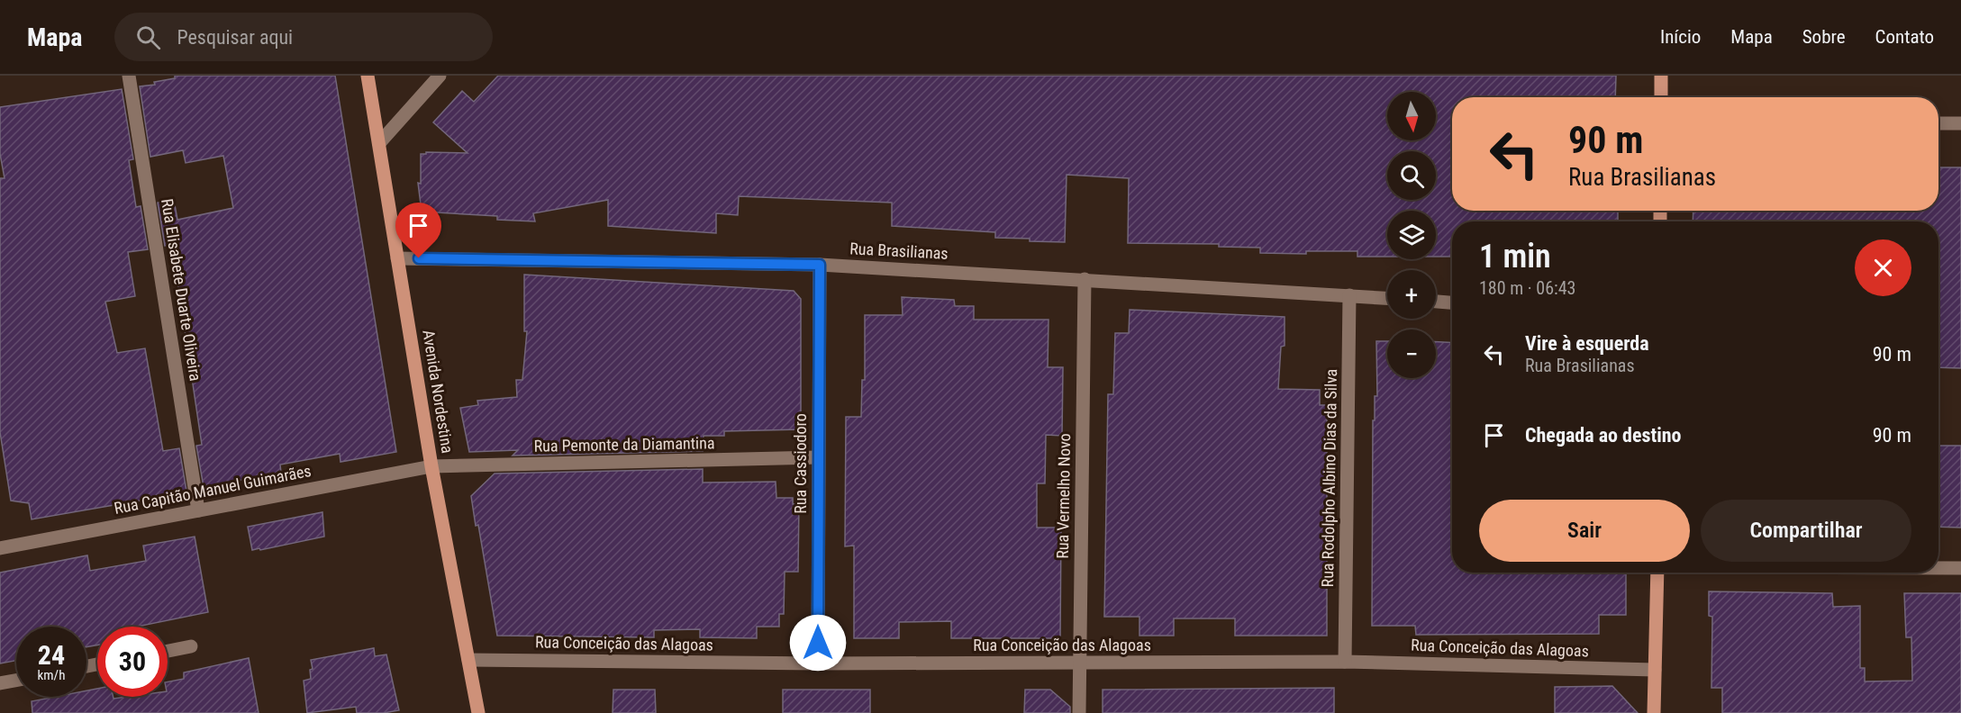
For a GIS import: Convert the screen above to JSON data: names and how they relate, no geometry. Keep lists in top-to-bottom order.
{
  "streets": {
    "main road": ["Avenida Nordestina"],
    "street": [
      "Rua Brasilianas",
      "Rua Elisabete Duarte Oliveira",
      "Rua Pemonte da Diamantina",
      "Rua Cassiodoro",
      "Rua Rodolpho Albino Dias da Silva",
      "Rua Capitão Manuel Guimarães",
      "Rua Vermelho Novo",
      "Rua Conceição das Alagoas"
    ]
  },
  "crossings": [
    ["Rua Brasilianas", "Avenida Nordestina"],
    ["Rua Brasilianas", "Rua Cassiodoro"],
    ["Rua Brasilianas", "Rua Rodolpho Albino Dias da Silva"],
    ["Rua Brasilianas", "Rua Vermelho Novo"],
    ["Rua Elisabete Duarte Oliveira", "Rua Capitão Manuel Guimarães"],
    ["Avenida Nordestina", "Rua Pemonte da Diamantina"],
    ["Avenida Nordestina", "Rua Capitão Manuel Guimarães"],
    ["Avenida Nordestina", "Rua Conceição das Alagoas"],
    ["Rua Pemonte da Diamantina", "Rua Cassiodoro"],
    ["Rua Pemonte da Diamantina", "Rua Capitão Manuel Guimarães"],
    ["Rua Cassiodoro", "Rua Conceição das Alagoas"],
    ["Rua Rodolpho Albino Dias da Silva", "Rua Conceição das Alagoas"],
    ["Rua Vermelho Novo", "Rua Conceição das Alagoas"]
  ],
  "north": "bottom",
  "page": {
    "header": "Mapa",
    "search": "Pesquisar aqui",
    "nav": [
      "Início",
      "Mapa",
      "Sobre",
      "Contato"
    ],
    "map_buttons": ["+", "−"],
    "turn": ["90 m", "Rua Brasilianas"],
    "heading": ["1 min", "180 m · 06:43"],
    "list": [
      {
        "name": "Vire à esquerda",
        "note": "Rua Brasilianas",
        "value": "90 m"
      },
      {
        "name": "Chegada ao destino",
        "value": "90 m"
      }
    ],
    "buttons": ["Sair", "Compartilhar"],
    "speed": "24 km/h",
    "limit": "30"
  }
}
